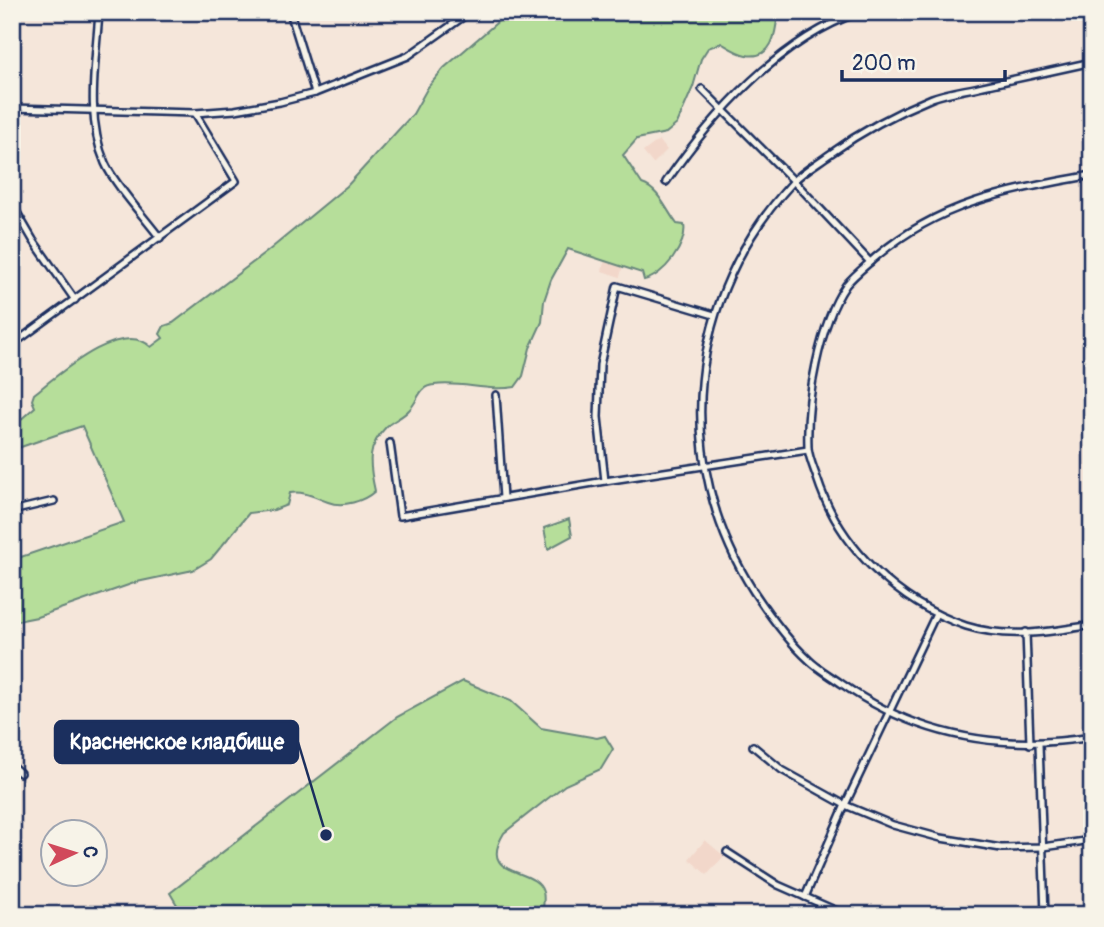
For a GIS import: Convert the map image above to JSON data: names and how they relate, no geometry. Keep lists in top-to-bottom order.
{
  "places": ["Красненское кладбище"],
  "scale_bar": "200 m",
  "north": "right"
}
